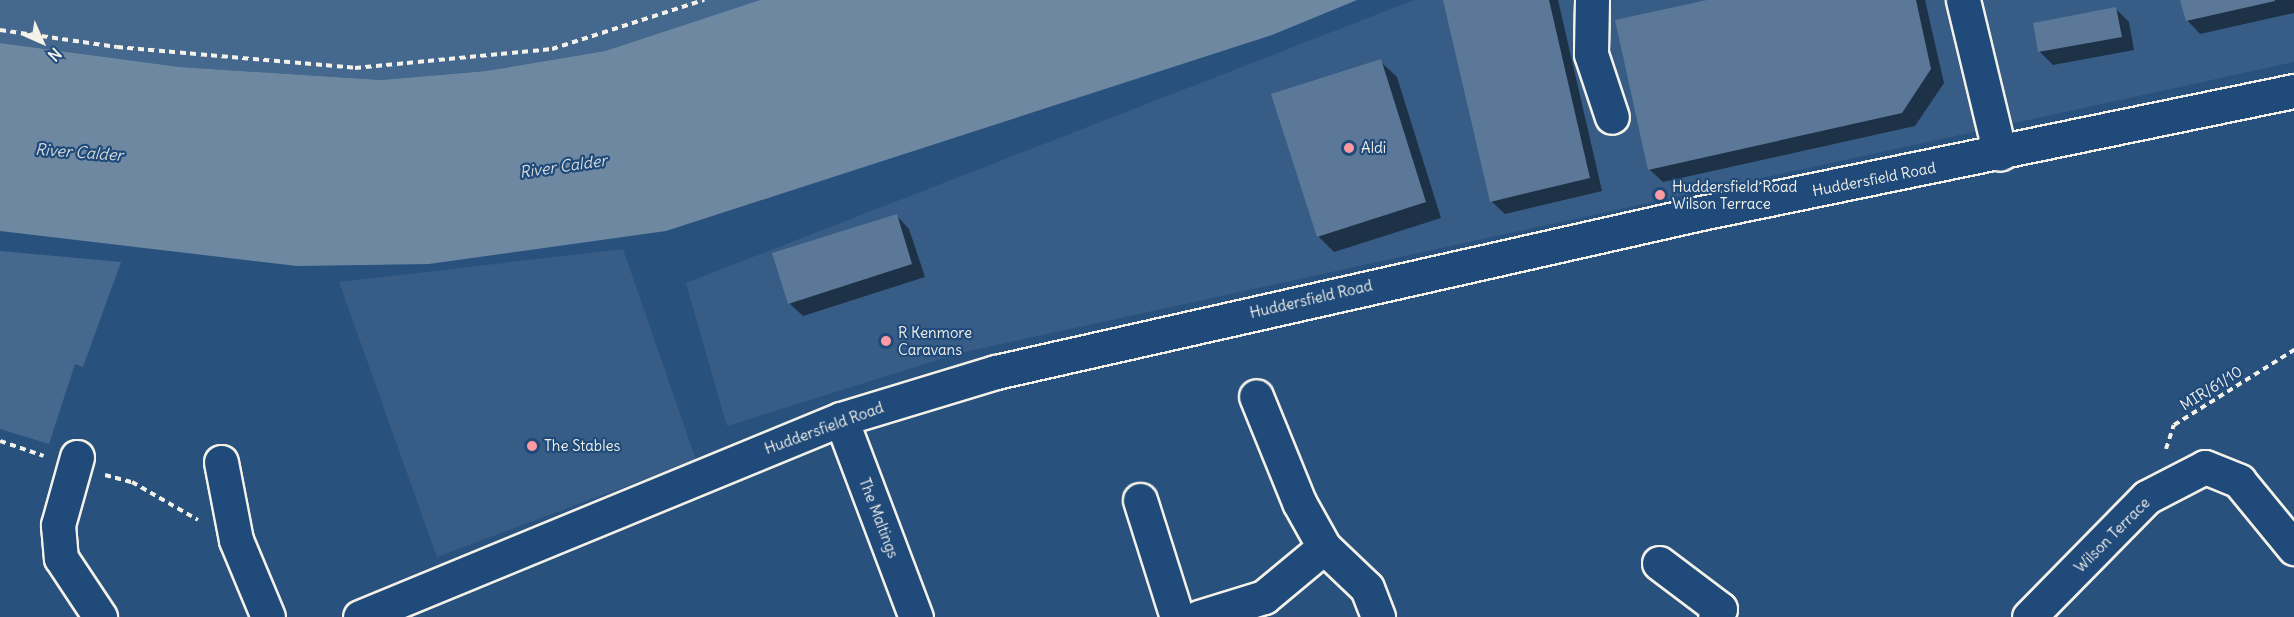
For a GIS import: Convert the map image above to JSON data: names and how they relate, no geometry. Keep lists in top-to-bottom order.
{
  "streets": {
    "main road": ["Huddersfield Road", "The Maltings", "Wilson Terrace"],
    "path": ["MIR/61/10"]
  },
  "crossings": [
    ["Huddersfield Road", "The Maltings"],
    ["MIR/61/10", "Wilson Terrace"]
  ],
  "water": ["River Calder"],
  "places": [
    "Aldi",
    "Huddersfield Road Wilson Terrace",
    "R Kenmore Caravans",
    "The Stables"
  ],
  "north": "bottom right"
}
